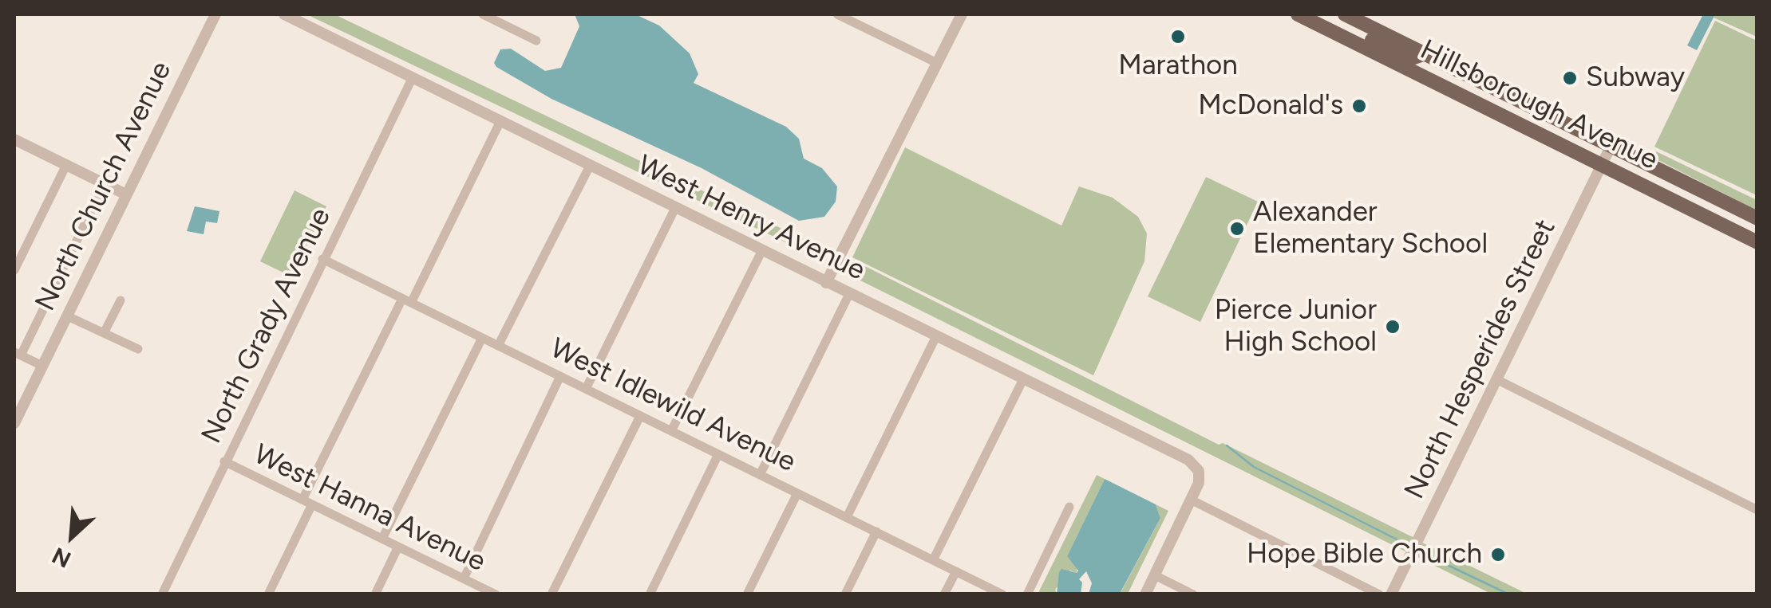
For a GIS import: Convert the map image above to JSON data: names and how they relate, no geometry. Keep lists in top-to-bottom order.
{
  "streets": {
    "main road": ["Hillsborough Avenue"],
    "street": [
      "North Church Avenue",
      "West Henry Avenue",
      "North Grady Avenue",
      "North Hesperides Street",
      "West Idlewild Avenue",
      "West Hanna Avenue"
    ]
  },
  "crossings": [
    ["Hillsborough Avenue", "North Hesperides Street"],
    ["West Henry Avenue", "North Grady Avenue"],
    ["North Grady Avenue", "West Idlewild Avenue"],
    ["North Grady Avenue", "West Hanna Avenue"]
  ],
  "places": [
    "Marathon",
    "Subway",
    "McDonald's",
    "Alexander Elementary School",
    "Pierce Junior High School",
    "Hope Bible Church"
  ],
  "north": "bottom left"
}
